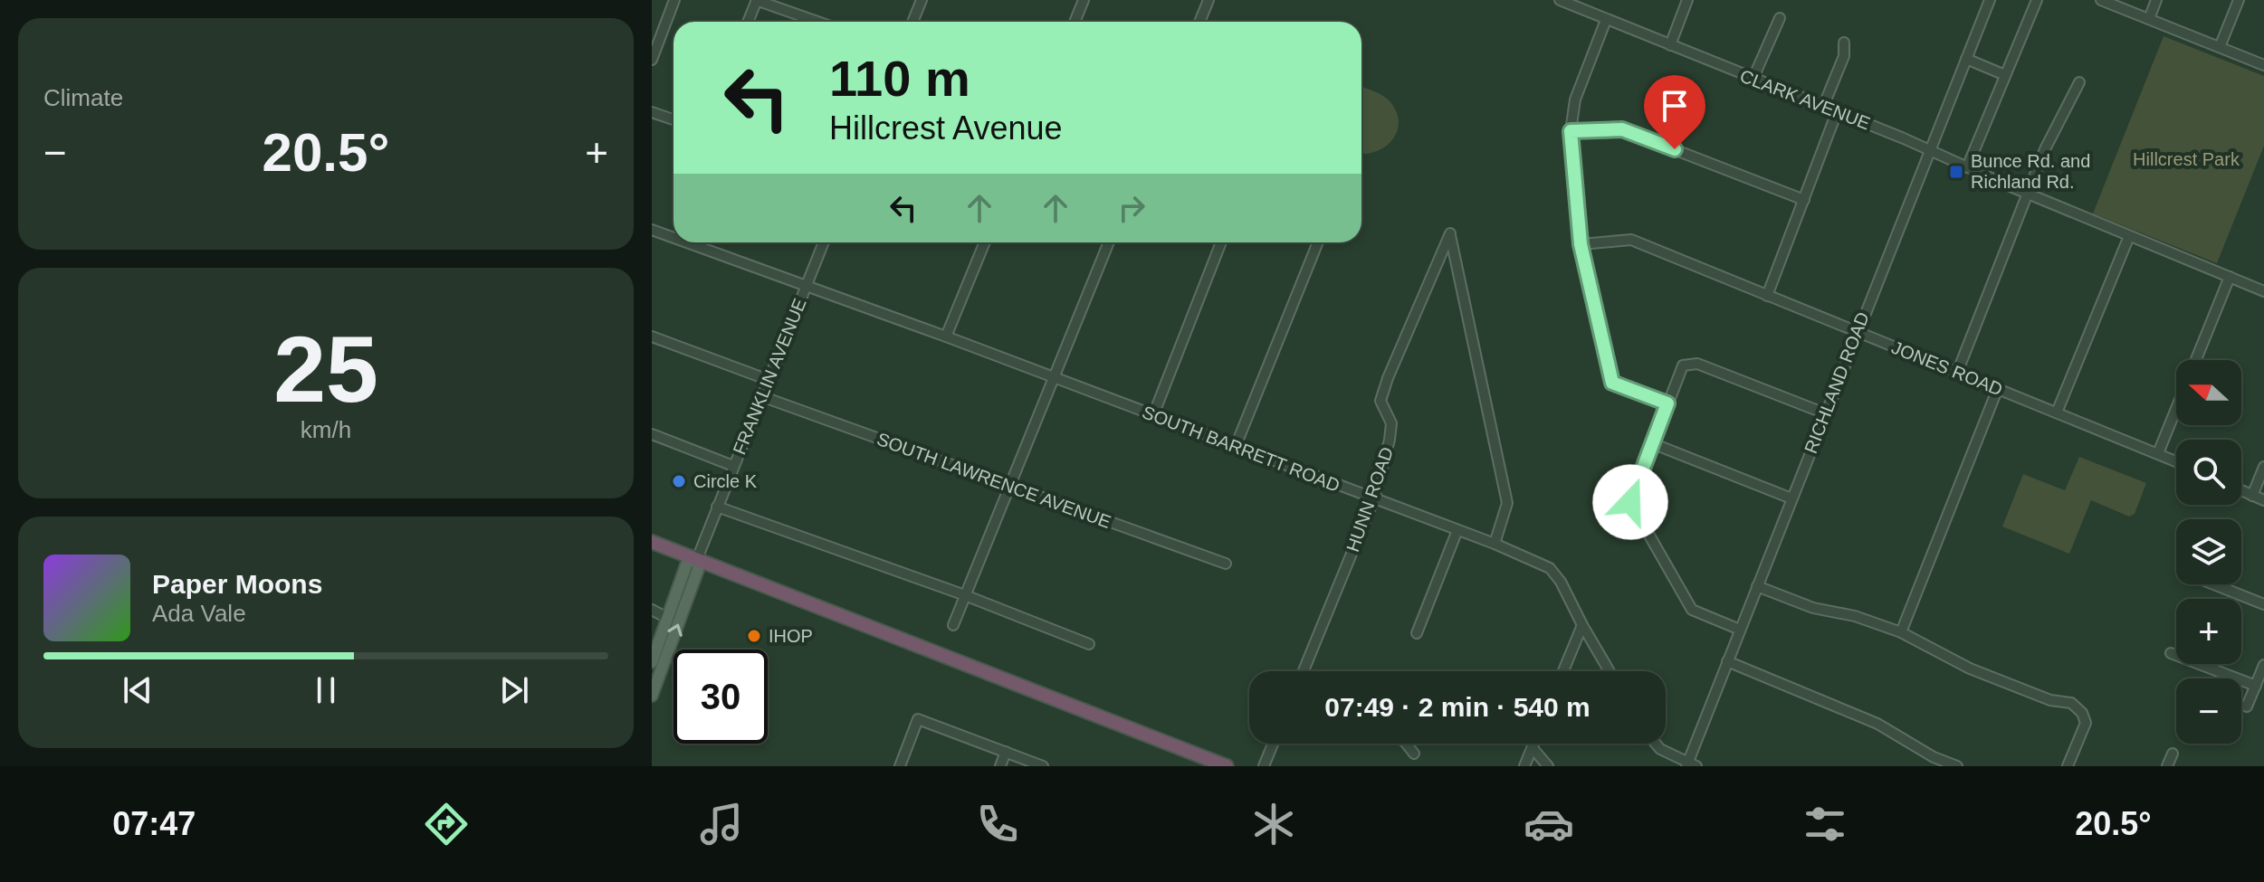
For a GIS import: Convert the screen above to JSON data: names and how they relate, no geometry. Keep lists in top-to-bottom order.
{
  "streets": {
    "street": [
      "CLARK AVENUE",
      "JONES ROAD",
      "FRANKLIN AVENUE",
      "RICHLAND ROAD",
      "SOUTH BARRETT ROAD",
      "SOUTH LAWRENCE AVENUE",
      "HUNN ROAD"
    ]
  },
  "crossings": [
    ["CLARK AVENUE", "RICHLAND ROAD"],
    ["JONES ROAD", "RICHLAND ROAD"],
    ["FRANKLIN AVENUE", "SOUTH BARRETT ROAD"],
    ["FRANKLIN AVENUE", "SOUTH LAWRENCE AVENUE"],
    ["SOUTH BARRETT ROAD", "HUNN ROAD"]
  ],
  "parks": ["Hillcrest Park"],
  "places": {
    "transit": ["Bunce Rd. and Richland Rd."],
    "other": ["Circle K", "IHOP"]
  },
  "north": "left",
  "page": {
    "tile": [
      "Climate",
      ["25", "km/h"]
    ],
    "turn": ["110 m", "Hillcrest Avenue"],
    "heat": ["−", "20.5°", "+"],
    "map_buttons": ["+", "−"],
    "song": ["Paper Moons", "Ada Vale"],
    "limit": "30",
    "trip": "07:49 · 2 min · 540 m",
    "tabs": ["07:47", "20.5°"]
  }
}
